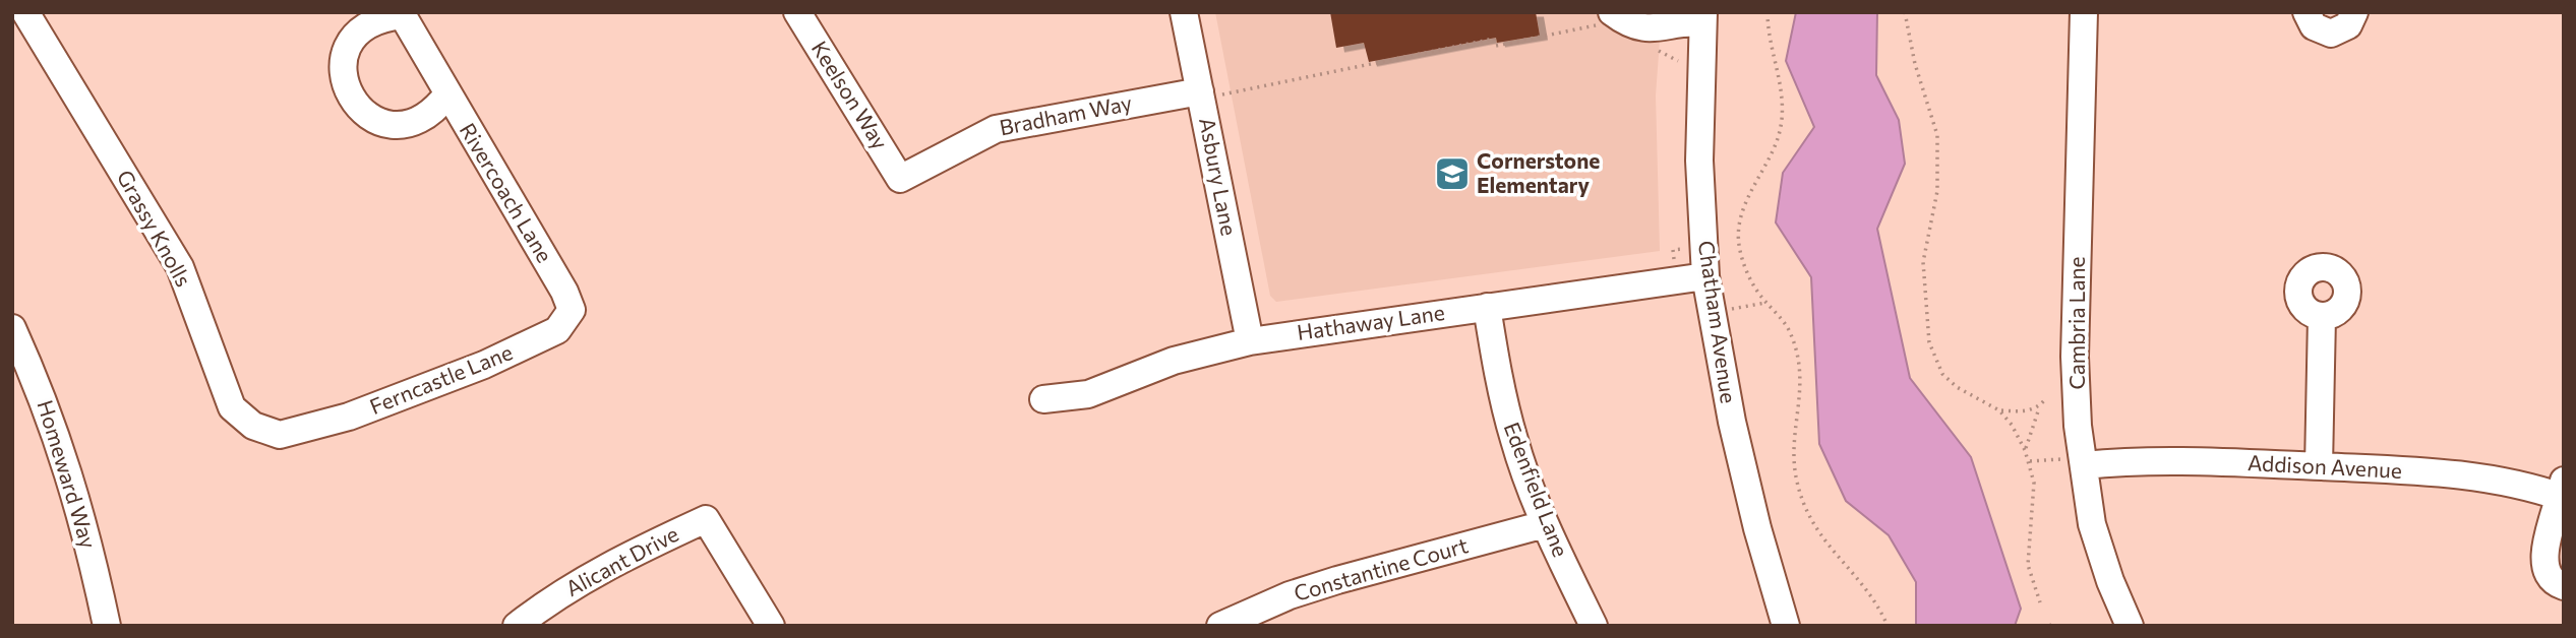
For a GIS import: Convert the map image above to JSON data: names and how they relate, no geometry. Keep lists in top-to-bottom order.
{
  "streets": {
    "street": [
      "Keelson Way",
      "Bradham Way",
      "Asbury Lane",
      "Rivercoach Lane",
      "Grassy Knolls",
      "Chatham Avenue",
      "Hathaway Lane",
      "Cambria Lane",
      "Ferncastle Lane",
      "Addison Avenue",
      "Homeward Way",
      "Edenfield Lane",
      "Alicant Drive",
      "Constantine Court"
    ]
  },
  "crossings": [
    ["Keelson Way", "Bradham Way"],
    ["Bradham Way", "Asbury Lane"],
    ["Asbury Lane", "Hathaway Lane"],
    ["Rivercoach Lane", "Ferncastle Lane"],
    ["Grassy Knolls", "Ferncastle Lane"],
    ["Chatham Avenue", "Hathaway Lane"],
    ["Hathaway Lane", "Edenfield Lane"],
    ["Cambria Lane", "Addison Avenue"],
    ["Edenfield Lane", "Constantine Court"]
  ],
  "places": {
    "school or university": ["Cornerstone Elementary"]
  }
}
